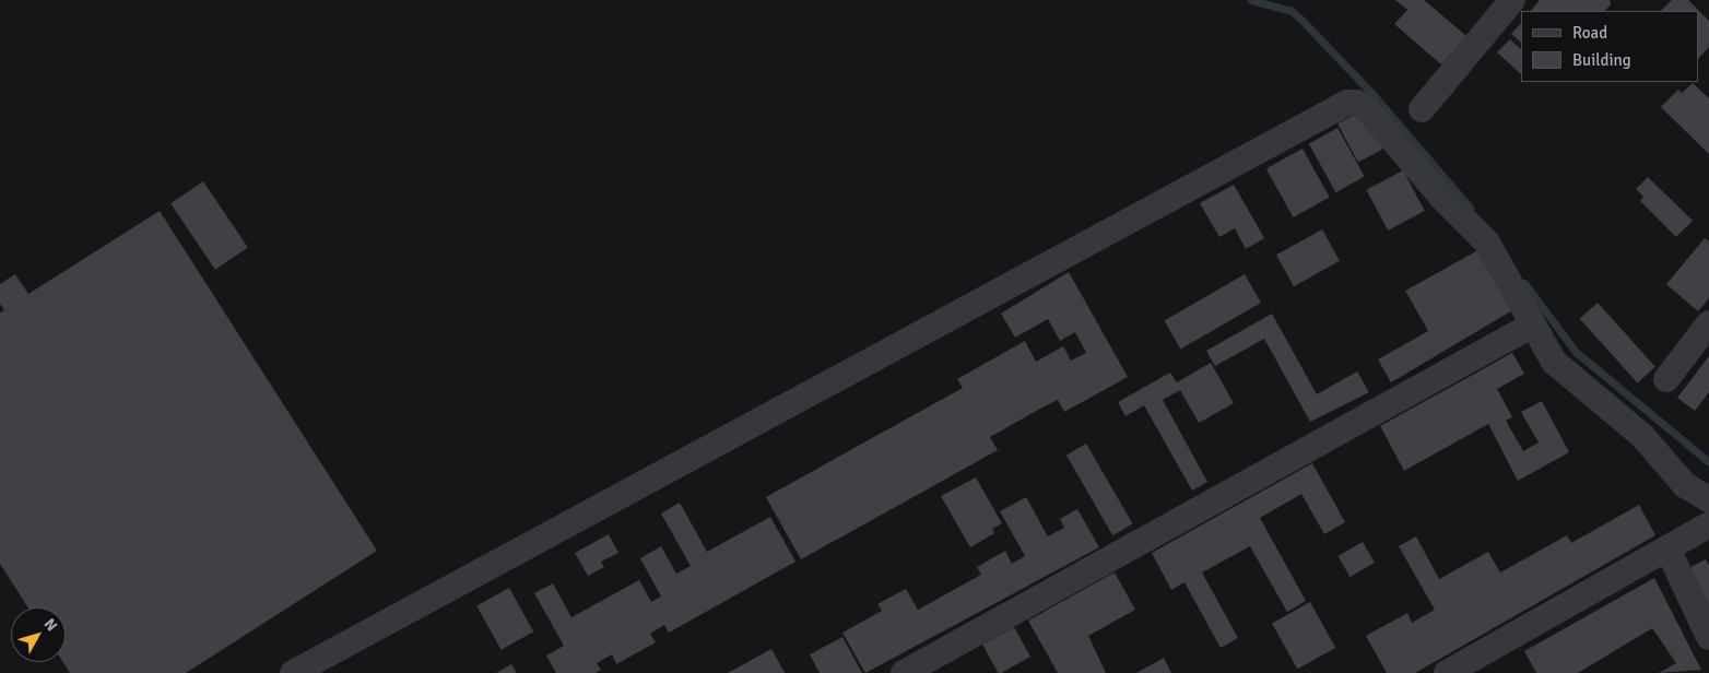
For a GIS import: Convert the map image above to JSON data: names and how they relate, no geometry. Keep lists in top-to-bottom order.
{
  "legend": ["Road", "Building"],
  "north": "top right"
}
